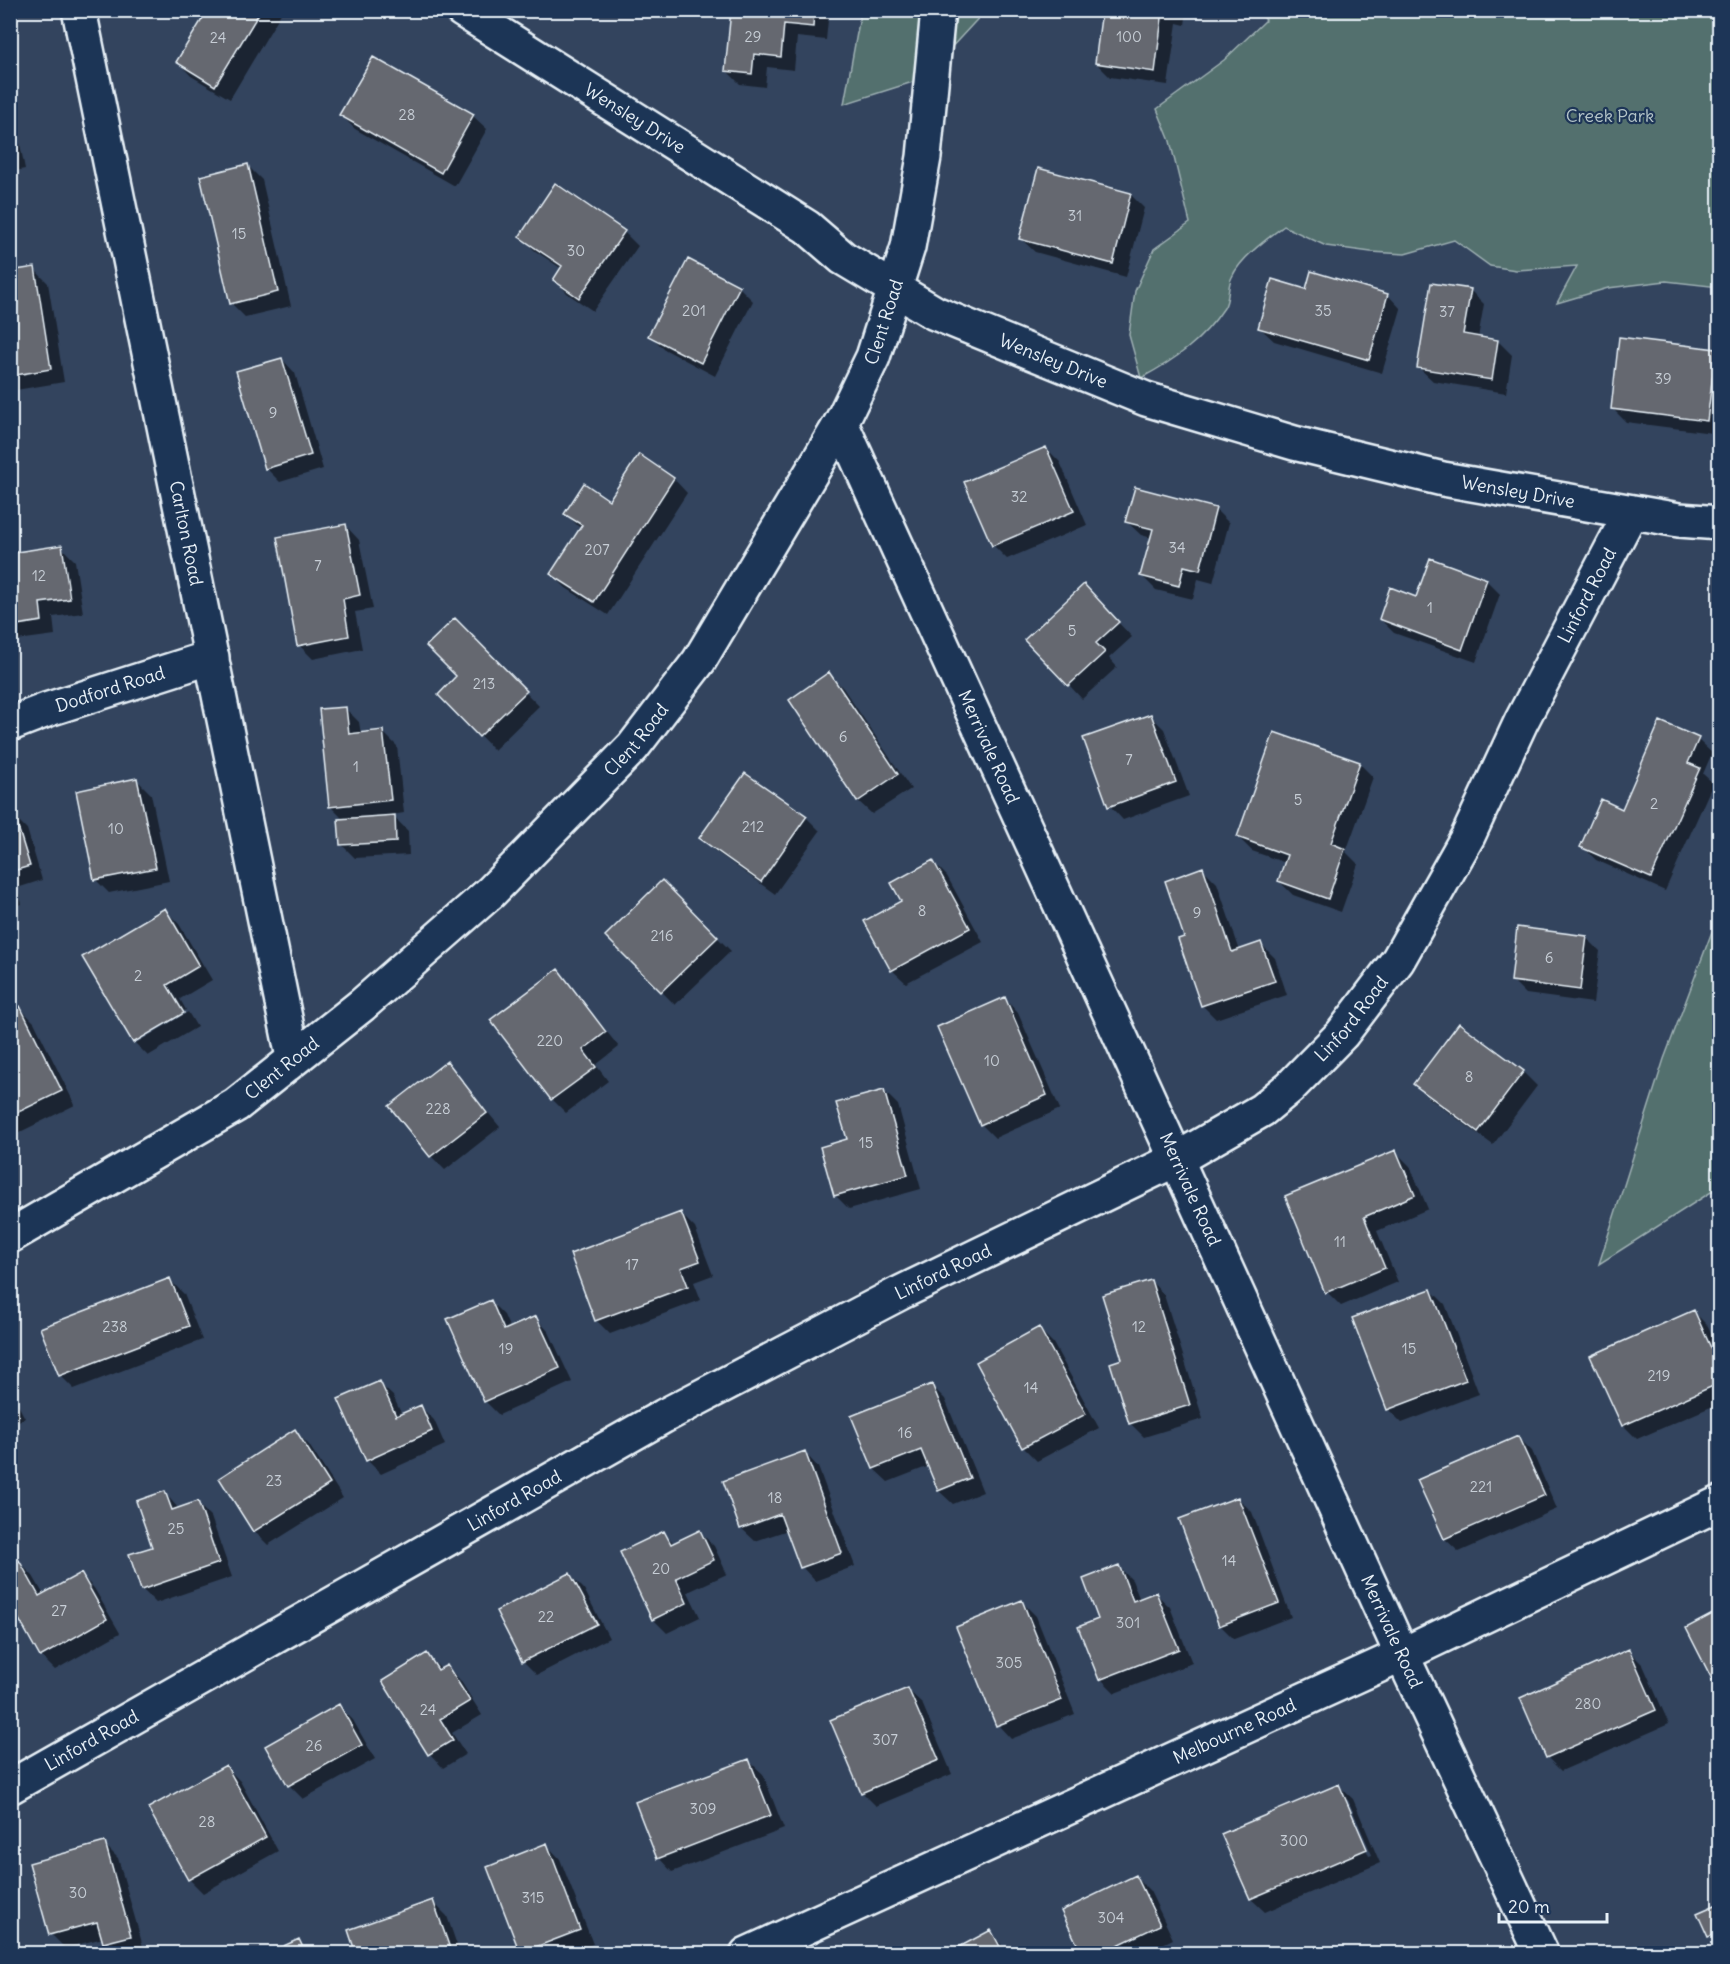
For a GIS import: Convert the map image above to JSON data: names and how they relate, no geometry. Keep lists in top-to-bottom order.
{
  "streets": {
    "street": [
      "Wensley Drive",
      "Clent Road",
      "Carlton Road",
      "Linford Road",
      "Dodford Road",
      "Merrivale Road",
      "Melbourne Road"
    ]
  },
  "crossings": [
    ["Wensley Drive", "Clent Road"],
    ["Wensley Drive", "Linford Road"],
    ["Clent Road", "Carlton Road"],
    ["Clent Road", "Merrivale Road"],
    ["Carlton Road", "Dodford Road"],
    ["Linford Road", "Merrivale Road"],
    ["Merrivale Road", "Melbourne Road"]
  ],
  "parks": ["Creek Park"],
  "house_numbers": [
    "29",
    "100",
    "24",
    "28",
    "31",
    "15",
    "30",
    "201",
    "35",
    "37",
    "39",
    "9",
    "32",
    "34",
    "207",
    "7",
    "12",
    "1",
    "5",
    "213",
    "6",
    "7",
    "1",
    "5",
    "2",
    "212",
    "10",
    "8",
    "9",
    "216",
    "6",
    "2",
    "220",
    "10",
    "8",
    "228",
    "15",
    "11",
    "17",
    "238",
    "12",
    "19",
    "15",
    "219",
    "14",
    "16",
    "23",
    "221",
    "18",
    "25",
    "14",
    "20",
    "27",
    "22",
    "301",
    "305",
    "280",
    "24",
    "307",
    "26",
    "309",
    "28",
    "300",
    "30",
    "315",
    "304"
  ],
  "scale_bar": "20 m"
}
